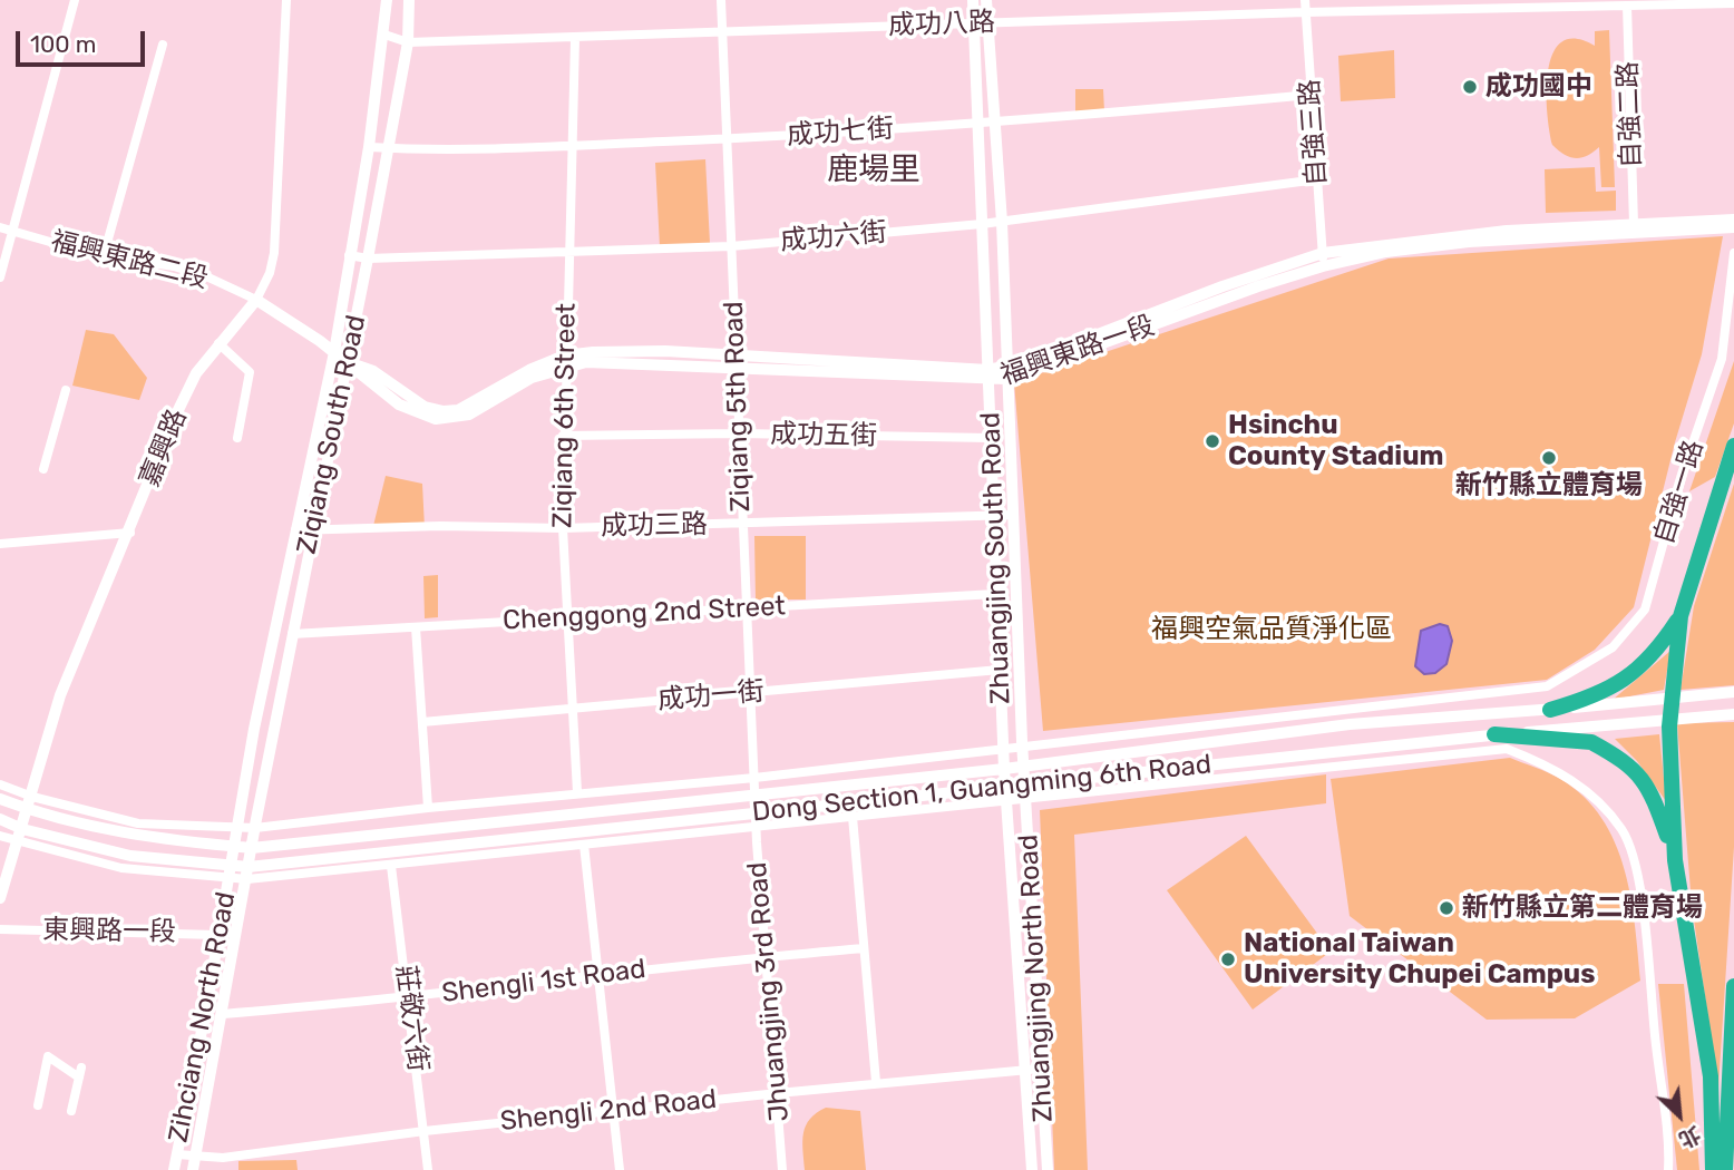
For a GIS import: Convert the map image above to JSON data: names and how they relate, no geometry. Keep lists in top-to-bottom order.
{
  "streets": {
    "main road": [
      "福興東路一段",
      "Ziqiang South Road",
      "嘉興路",
      "Zhuangjing South Road",
      "Dong Section 1, Guangming 6th Road",
      "Zhuangjing North Road",
      "Zihciang North Road"
    ],
    "street": [
      "成功八路",
      "自強二路",
      "成功七街",
      "自強三路",
      "成功六街",
      "福興東路二段",
      "Ziqiang 5th Road",
      "Ziqiang 6th Street",
      "成功五街",
      "自強一路",
      "成功三路",
      "Chenggong 2nd Street",
      "成功一街",
      "東興路一段",
      "Shengli 1st Road",
      "Jhuangjing 3rd Road",
      "莊敬六街",
      "Shengli 2nd Road"
    ]
  },
  "crossings": [
    ["成功八路", "自強二路"],
    ["成功八路", "自強三路"],
    ["成功八路", "Ziqiang 5th Road"],
    ["成功八路", "Ziqiang 6th Street"],
    ["成功八路", "Ziqiang South Road"],
    ["成功八路", "Zhuangjing South Road"],
    ["自強二路", "福興東路一段"],
    ["成功七街", "自強三路"],
    ["成功七街", "Ziqiang 5th Road"],
    ["成功七街", "Ziqiang 6th Street"],
    ["成功七街", "Ziqiang South Road"],
    ["成功七街", "Zhuangjing South Road"],
    ["自強三路", "成功六街"],
    ["自強三路", "福興東路一段"],
    ["成功六街", "Ziqiang 5th Road"],
    ["成功六街", "Ziqiang 6th Street"],
    ["成功六街", "Ziqiang South Road"],
    ["成功六街", "Zhuangjing South Road"],
    ["福興東路二段", "福興東路一段"],
    ["福興東路二段", "嘉興路"],
    ["福興東路一段", "Ziqiang 5th Road"],
    ["福興東路一段", "Ziqiang 6th Street"],
    ["福興東路一段", "Ziqiang South Road"],
    ["福興東路一段", "嘉興路"],
    ["福興東路一段", "Zhuangjing South Road"],
    ["Ziqiang 5th Road", "成功五街"],
    ["Ziqiang 5th Road", "成功三路"],
    ["Ziqiang 5th Road", "Chenggong 2nd Street"],
    ["Ziqiang 5th Road", "成功一街"],
    ["Ziqiang 5th Road", "Dong Section 1, Guangming 6th Road"],
    ["Ziqiang 5th Road", "Jhuangjing 3rd Road"],
    ["Ziqiang 6th Street", "成功五街"],
    ["Ziqiang 6th Street", "成功三路"],
    ["Ziqiang 6th Street", "Chenggong 2nd Street"],
    ["Ziqiang 6th Street", "成功一街"],
    ["Ziqiang 6th Street", "Dong Section 1, Guangming 6th Road"],
    ["Ziqiang South Road", "成功三路"],
    ["Ziqiang South Road", "Chenggong 2nd Street"],
    ["Ziqiang South Road", "Dong Section 1, Guangming 6th Road"],
    ["Ziqiang South Road", "Zihciang North Road"],
    ["成功五街", "Zhuangjing South Road"],
    ["嘉興路", "Dong Section 1, Guangming 6th Road"],
    ["自強一路", "Dong Section 1, Guangming 6th Road"],
    ["成功三路", "Zhuangjing South Road"],
    ["Zhuangjing South Road", "Chenggong 2nd Street"],
    ["Zhuangjing South Road", "成功一街"],
    ["Zhuangjing South Road", "Dong Section 1, Guangming 6th Road"],
    ["Zhuangjing South Road", "Zhuangjing North Road"],
    ["Dong Section 1, Guangming 6th Road", "Zhuangjing North Road"],
    ["Dong Section 1, Guangming 6th Road", "Jhuangjing 3rd Road"],
    ["Dong Section 1, Guangming 6th Road", "Zihciang North Road"],
    ["Dong Section 1, Guangming 6th Road", "莊敬六街"],
    ["東興路一段", "Zihciang North Road"],
    ["Zhuangjing North Road", "Shengli 2nd Road"],
    ["Shengli 1st Road", "Jhuangjing 3rd Road"],
    ["Shengli 1st Road", "Zihciang North Road"],
    ["Shengli 1st Road", "莊敬六街"],
    ["Jhuangjing 3rd Road", "Shengli 2nd Road"],
    ["Zihciang North Road", "Shengli 2nd Road"],
    ["莊敬六街", "Shengli 2nd Road"]
  ],
  "districts": ["鹿場里"],
  "parks": ["福興空氣品質淨化區"],
  "places": [
    "成功國中",
    "Hsinchu County Stadium",
    "新竹縣立體育場",
    "新竹縣立第二體育場",
    "National Taiwan University Chupei Campus"
  ],
  "scale_bar": "100 m",
  "north": "bottom right"
}
